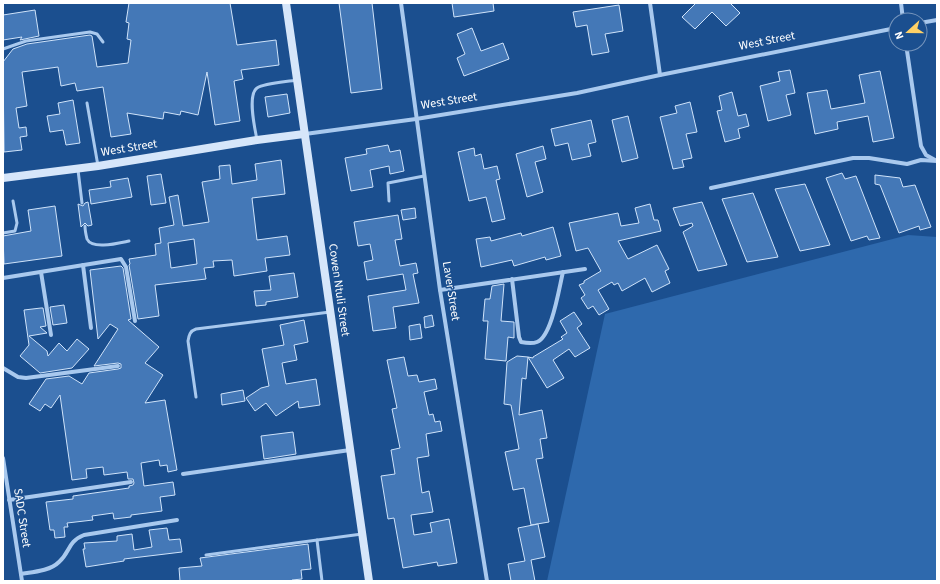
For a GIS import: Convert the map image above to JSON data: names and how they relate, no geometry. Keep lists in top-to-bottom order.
{
  "streets": {
    "street": [
      "West Street",
      "Cowen Ntuli Street",
      "Laver Street",
      "SADC Street"
    ]
  },
  "crossings": [
    ["West Street", "Cowen Ntuli Street"],
    ["West Street", "Laver Street"]
  ],
  "north": "left"
}
